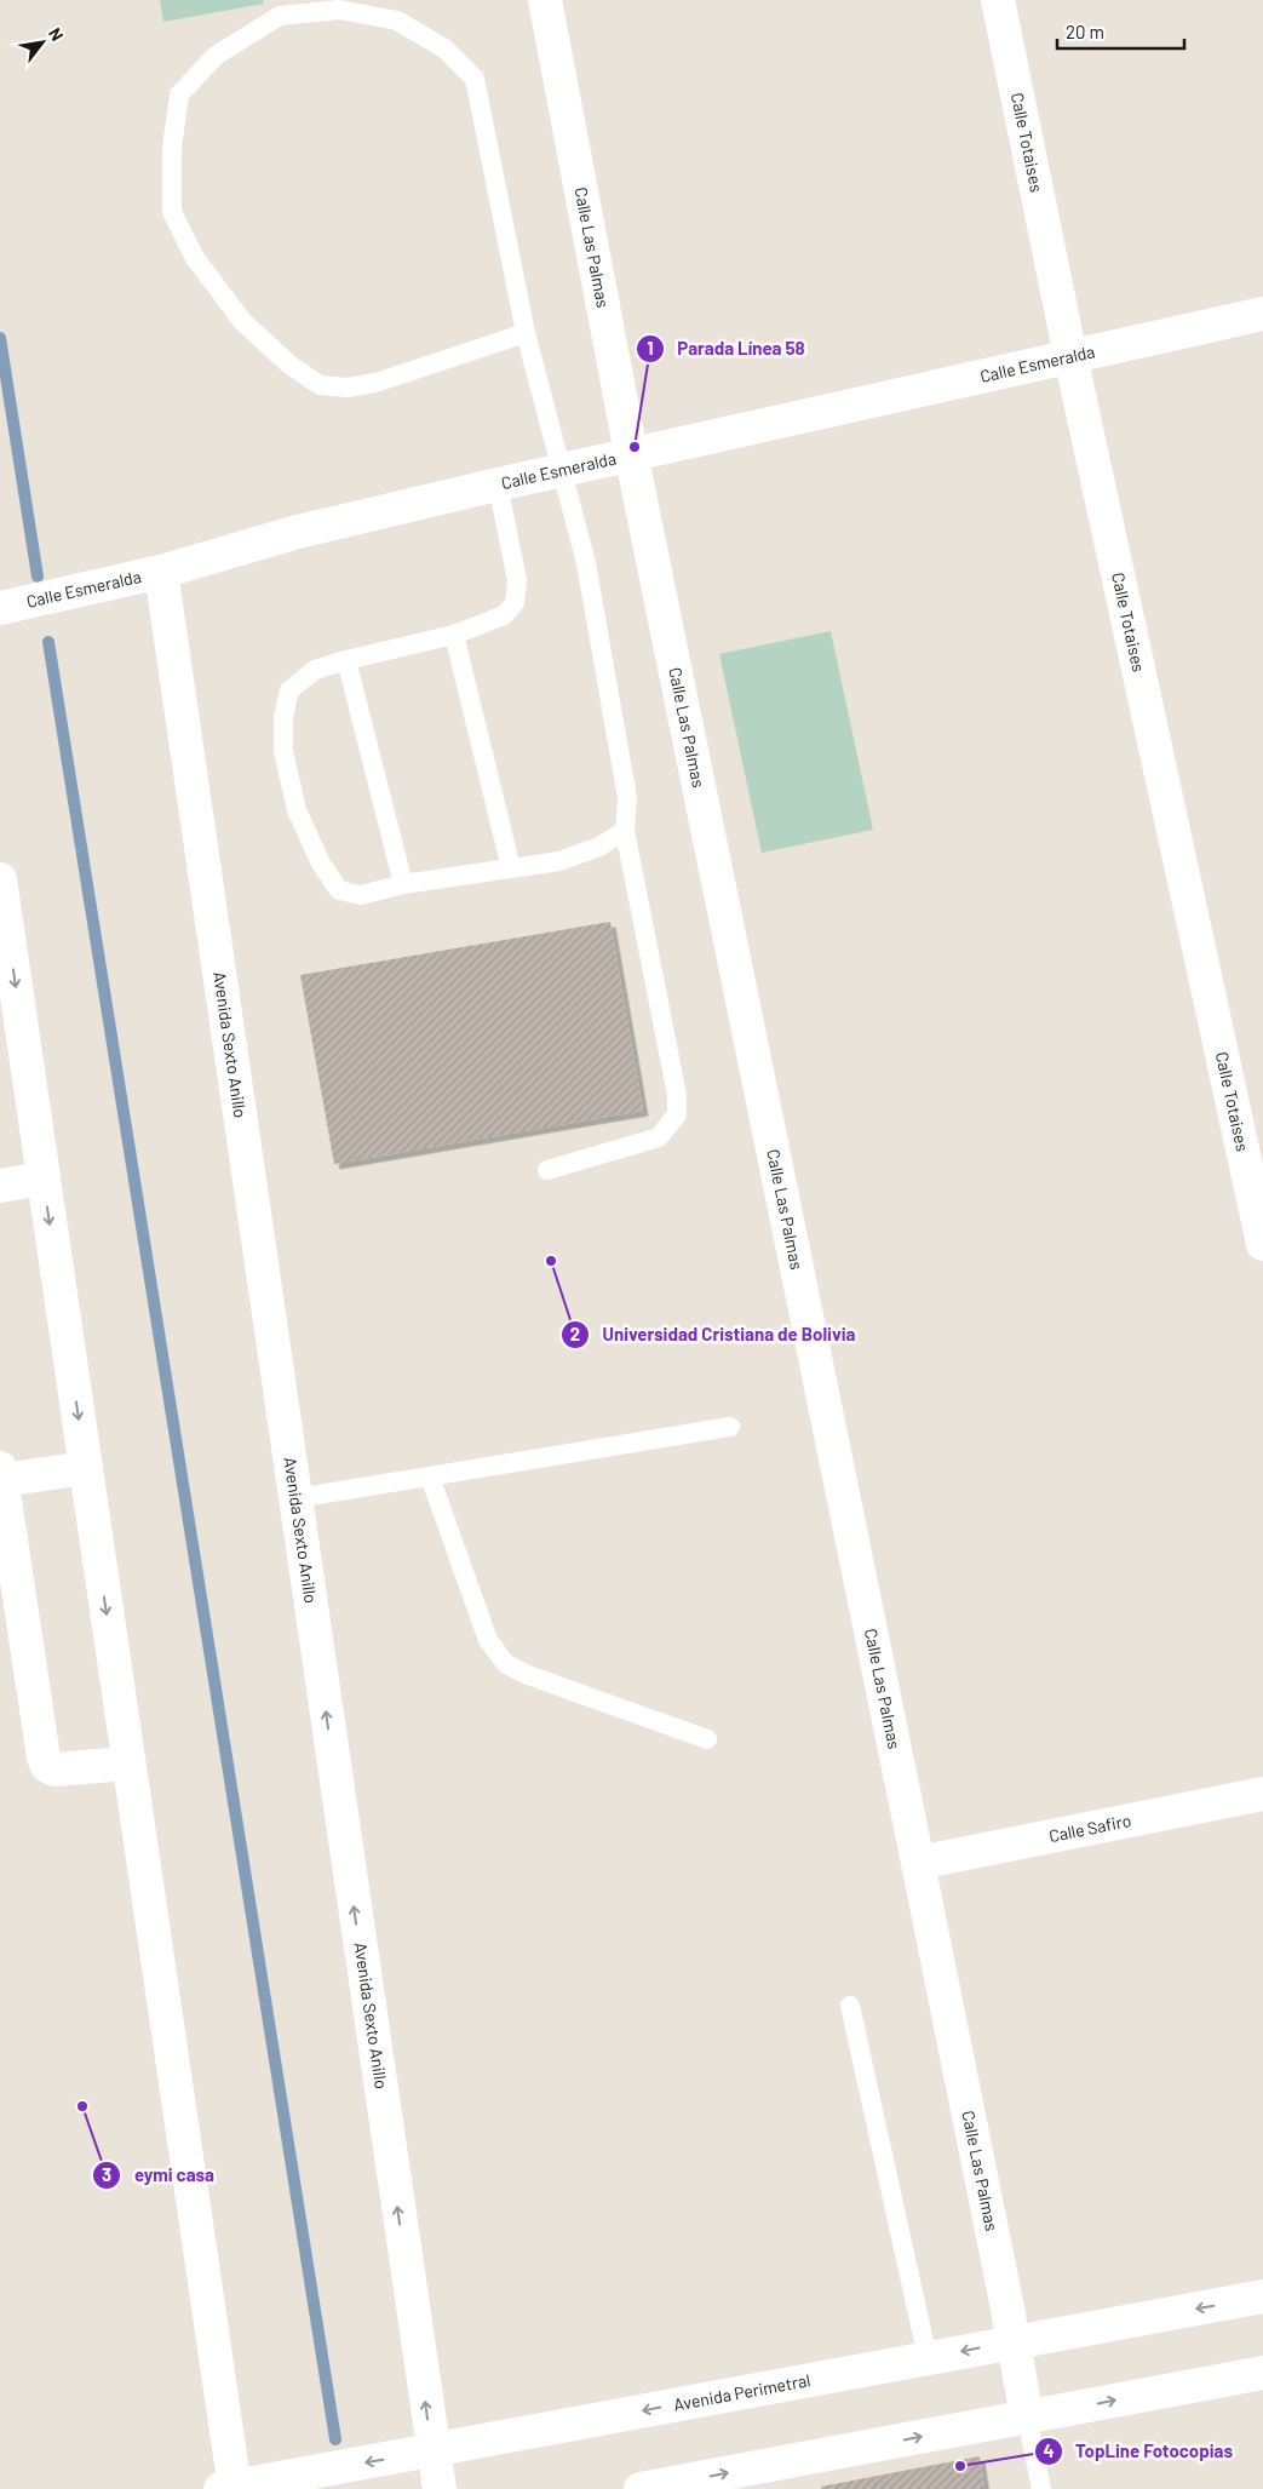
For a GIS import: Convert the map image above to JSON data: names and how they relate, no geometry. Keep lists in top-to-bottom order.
{
  "streets": {
    "street": [
      "Calle Totaises",
      "Calle Las Palmas",
      "Calle Esmeralda",
      "Avenida Sexto Anillo",
      "Calle Safiro",
      "Avenida Perimetral"
    ]
  },
  "crossings": [
    ["Calle Totaises", "Calle Esmeralda"],
    ["Calle Las Palmas", "Calle Esmeralda"],
    ["Calle Las Palmas", "Calle Safiro"],
    ["Calle Las Palmas", "Avenida Perimetral"],
    ["Calle Esmeralda", "Avenida Sexto Anillo"],
    ["Avenida Sexto Anillo", "Avenida Perimetral"]
  ],
  "places": [
    "Parada Línea 58",
    "Universidad Cristiana de Bolivia",
    "eymi casa",
    "TopLine Fotocopias"
  ],
  "scale_bar": "20 m",
  "north": "top right"
}
